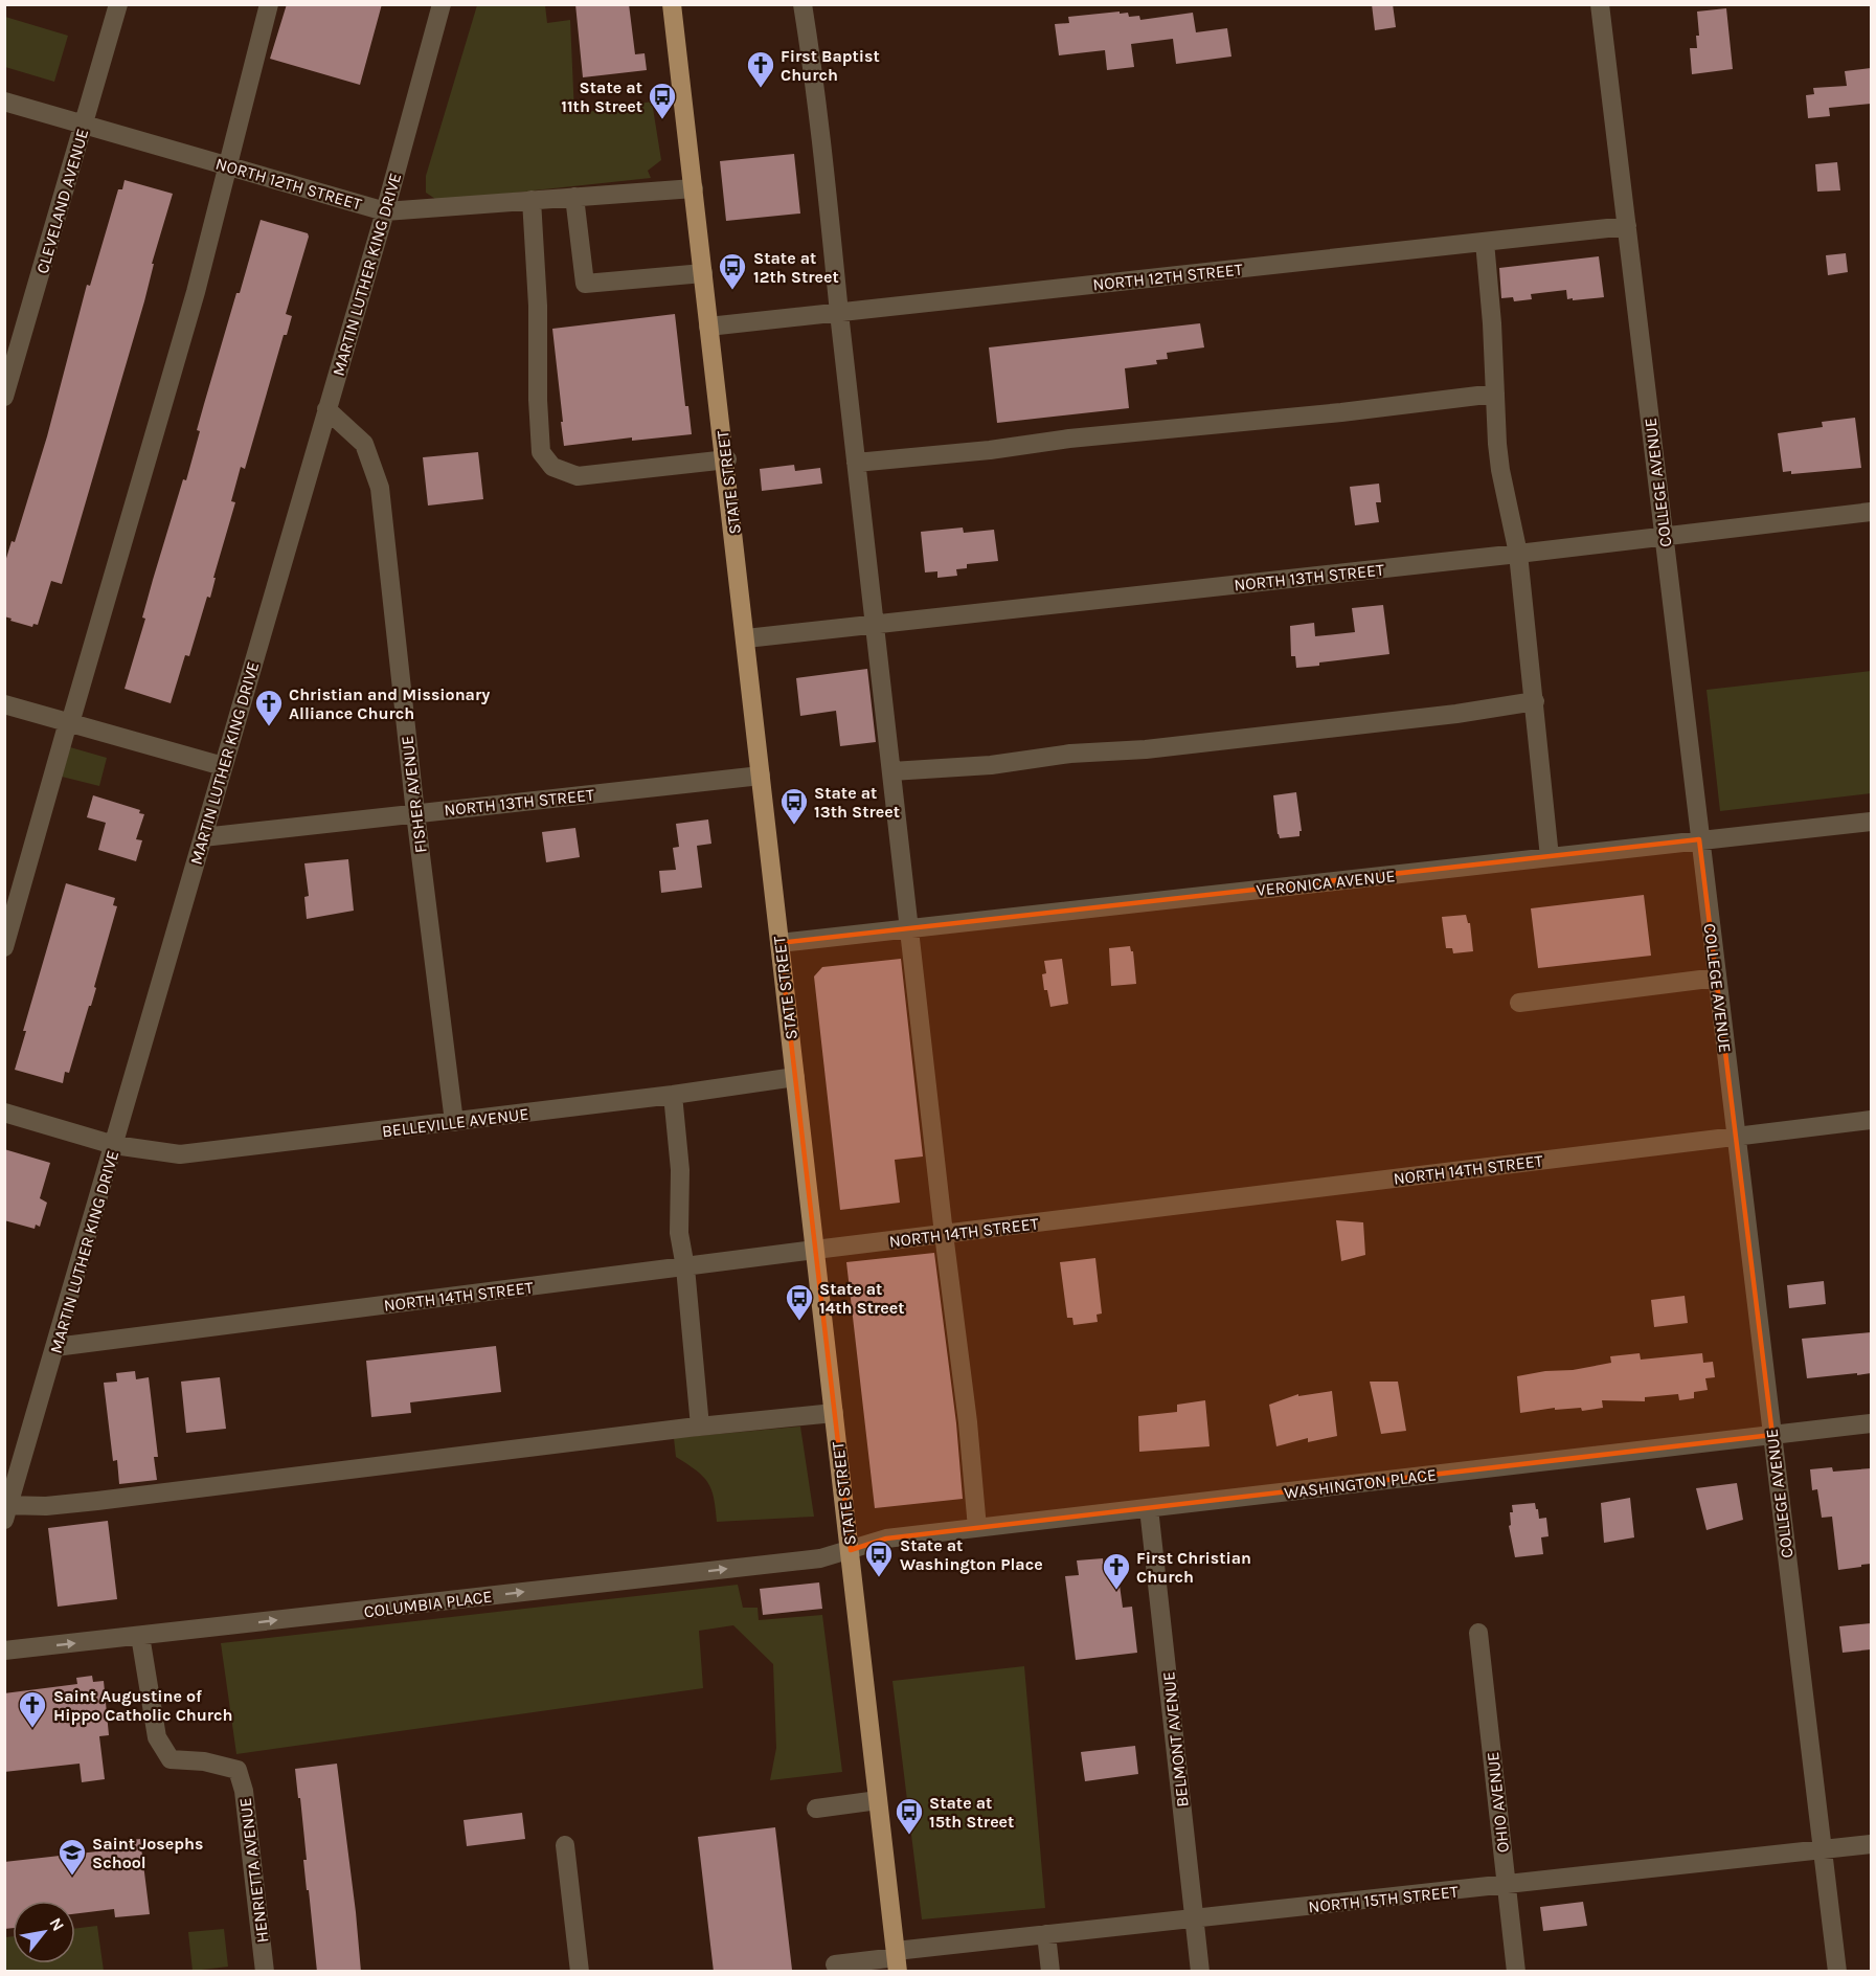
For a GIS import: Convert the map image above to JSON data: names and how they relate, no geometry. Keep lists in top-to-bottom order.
{
  "streets": {
    "main road": ["STATE STREET"],
    "street": [
      "NORTH 12TH STREET",
      "CLEVELAND AVENUE",
      "MARTIN LUTHER KING DRIVE",
      "COLLEGE AVENUE",
      "NORTH 13TH STREET",
      "FISHER AVENUE",
      "VERONICA AVENUE",
      "BELLEVILLE AVENUE",
      "NORTH 14TH STREET",
      "WASHINGTON PLACE",
      "COLUMBIA PLACE",
      "BELMONT AVENUE",
      "OHIO AVENUE",
      "HENRIETTA AVENUE",
      "NORTH 15TH STREET"
    ]
  },
  "crossings": [
    ["NORTH 12TH STREET", "CLEVELAND AVENUE"],
    ["NORTH 12TH STREET", "MARTIN LUTHER KING DRIVE"],
    ["NORTH 12TH STREET", "STATE STREET"],
    ["NORTH 12TH STREET", "COLLEGE AVENUE"],
    ["MARTIN LUTHER KING DRIVE", "NORTH 13TH STREET"],
    ["MARTIN LUTHER KING DRIVE", "FISHER AVENUE"],
    ["MARTIN LUTHER KING DRIVE", "BELLEVILLE AVENUE"],
    ["MARTIN LUTHER KING DRIVE", "NORTH 14TH STREET"],
    ["STATE STREET", "NORTH 13TH STREET"],
    ["STATE STREET", "VERONICA AVENUE"],
    ["STATE STREET", "BELLEVILLE AVENUE"],
    ["STATE STREET", "NORTH 14TH STREET"],
    ["STATE STREET", "WASHINGTON PLACE"],
    ["STATE STREET", "COLUMBIA PLACE"],
    ["STATE STREET", "NORTH 15TH STREET"],
    ["COLLEGE AVENUE", "NORTH 13TH STREET"],
    ["COLLEGE AVENUE", "VERONICA AVENUE"],
    ["COLLEGE AVENUE", "NORTH 14TH STREET"],
    ["COLLEGE AVENUE", "WASHINGTON PLACE"],
    ["COLLEGE AVENUE", "NORTH 15TH STREET"],
    ["NORTH 13TH STREET", "FISHER AVENUE"],
    ["FISHER AVENUE", "BELLEVILLE AVENUE"],
    ["WASHINGTON PLACE", "COLUMBIA PLACE"],
    ["WASHINGTON PLACE", "BELMONT AVENUE"],
    ["COLUMBIA PLACE", "HENRIETTA AVENUE"],
    ["BELMONT AVENUE", "NORTH 15TH STREET"],
    ["OHIO AVENUE", "NORTH 15TH STREET"]
  ],
  "places": {
    "church": [
      "First Baptist Church",
      "Christian and Missionary Alliance Church",
      "First Christian Church",
      "Saint Augustine of Hippo Catholic Church"
    ],
    "bus stop": [
      "State at 11th Street",
      "State at 12th Street",
      "State at 13th Street",
      "State at 14th Street",
      "State at Washington Place",
      "State at 15th Street"
    ],
    "school or university": ["Saint Josephs School"]
  },
  "north": "top right"
}
